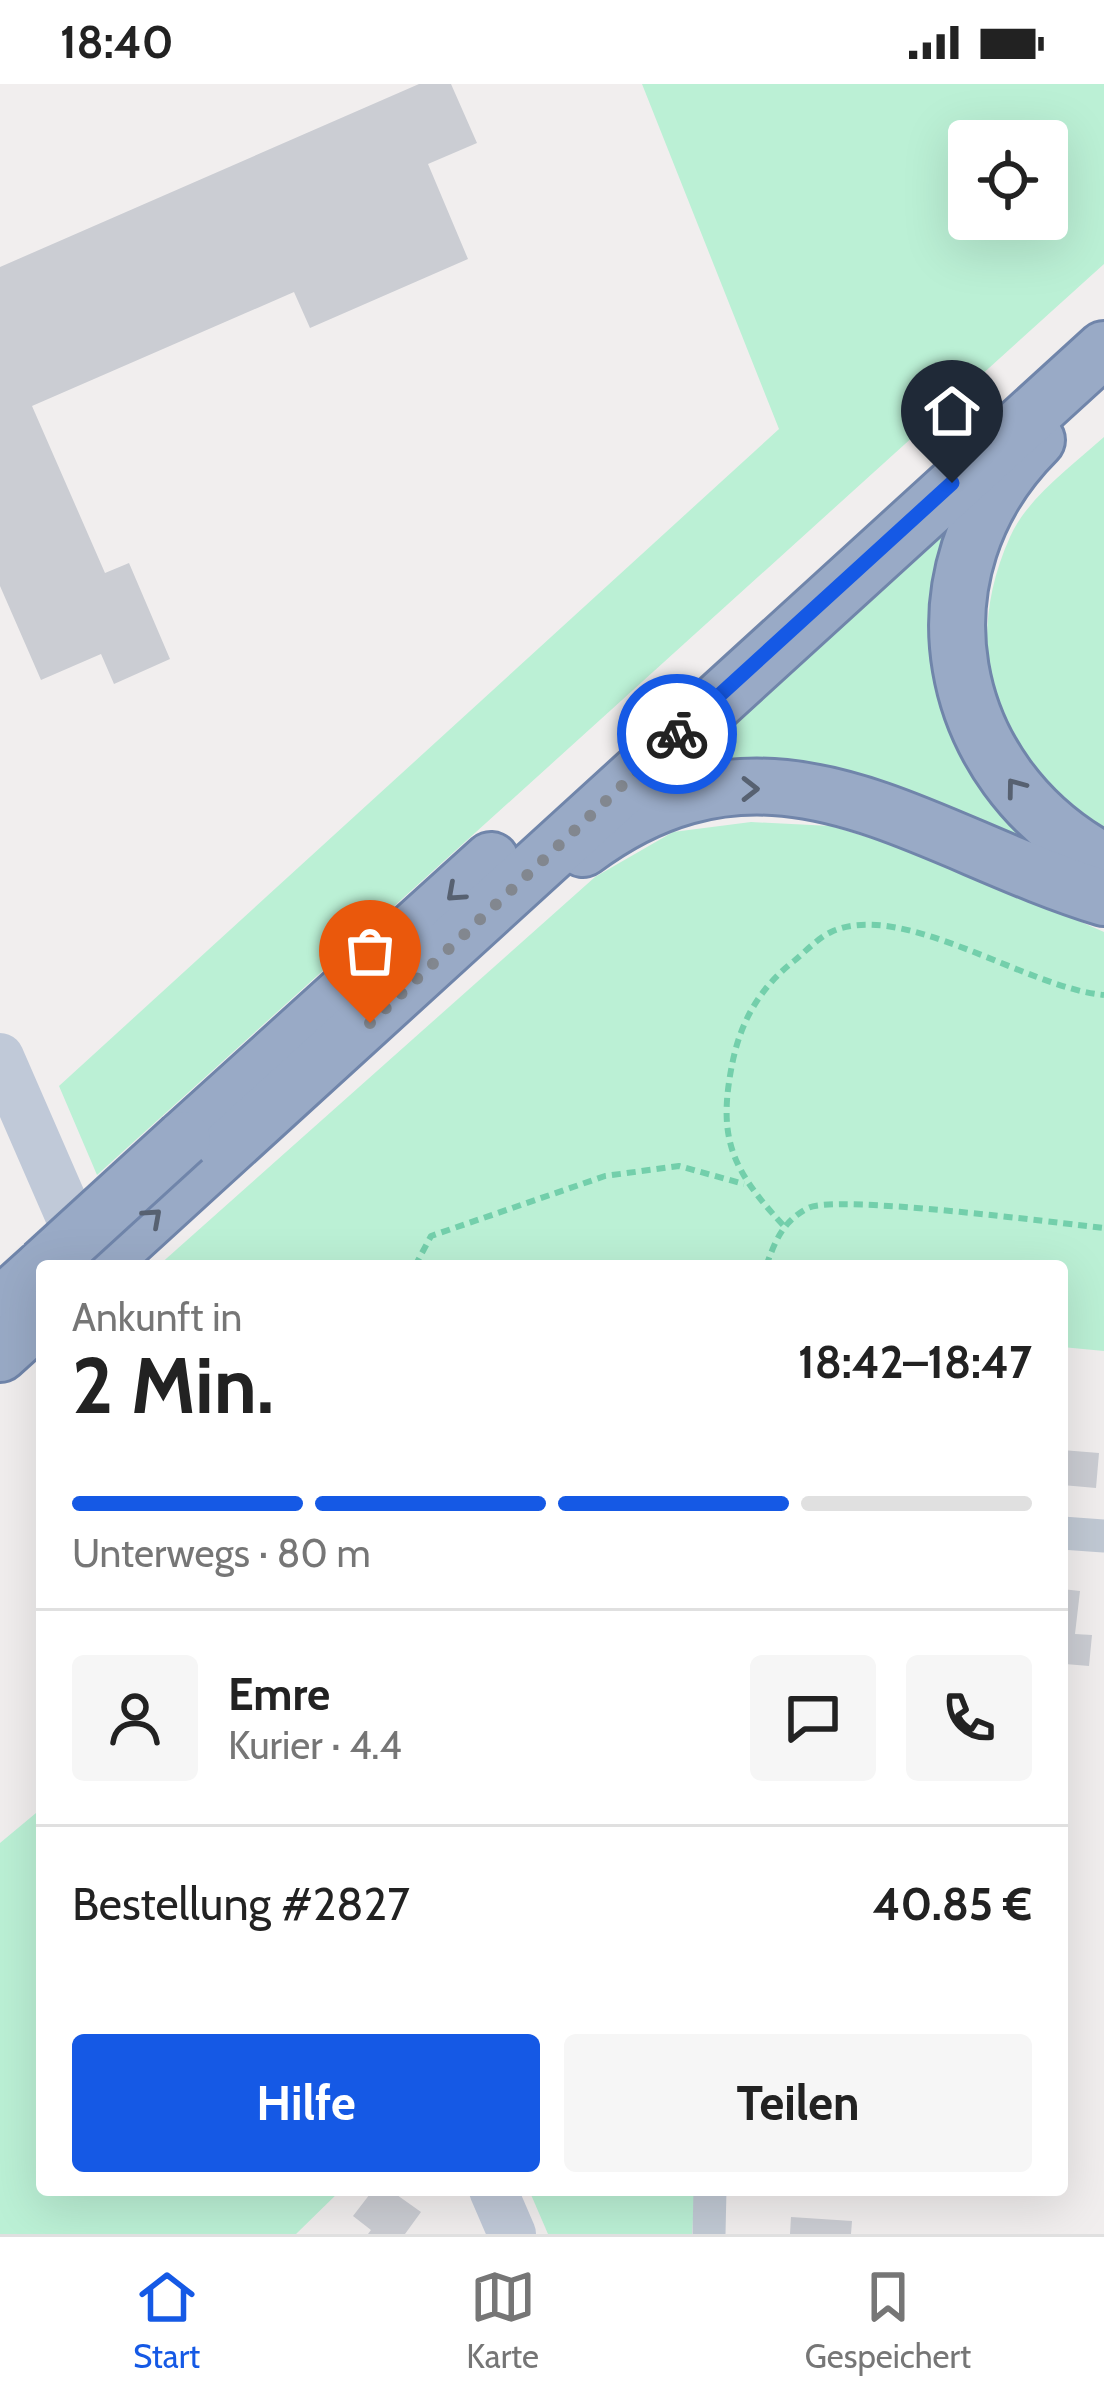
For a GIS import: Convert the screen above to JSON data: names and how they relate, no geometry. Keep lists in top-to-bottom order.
{
  "page": {
    "status": "18:40",
    "heading": ["2 Min.", "Ankunft in", "18:42–18:47"],
    "panel": [
      "Emre",
      "Kurier · 4.4",
      "Bestellung #2827",
      "40.85 €"
    ],
    "bar": "Unterwegs · 80 m",
    "buttons": ["Hilfe", "Teilen"],
    "tabs": ["Start", "Karte", "Gespeichert"]
  }
}
